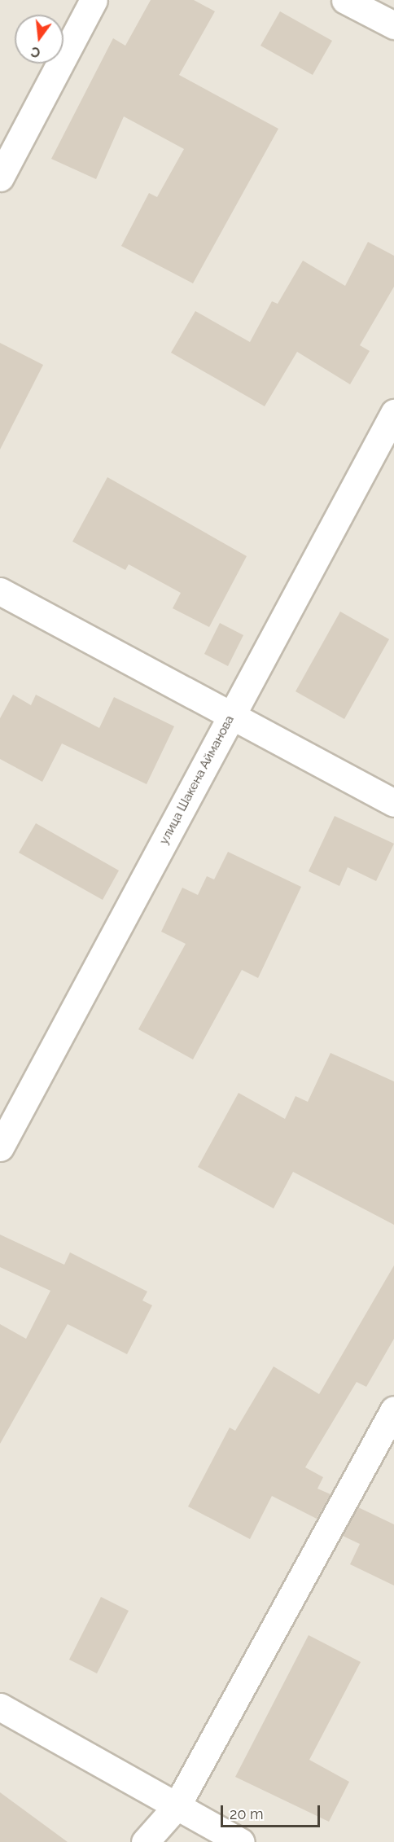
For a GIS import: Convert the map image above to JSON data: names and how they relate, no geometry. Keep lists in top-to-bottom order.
{
  "streets": {
    "street": ["улица Шакена Айманова"]
  },
  "scale_bar": "20 m",
  "north": "bottom"
}
